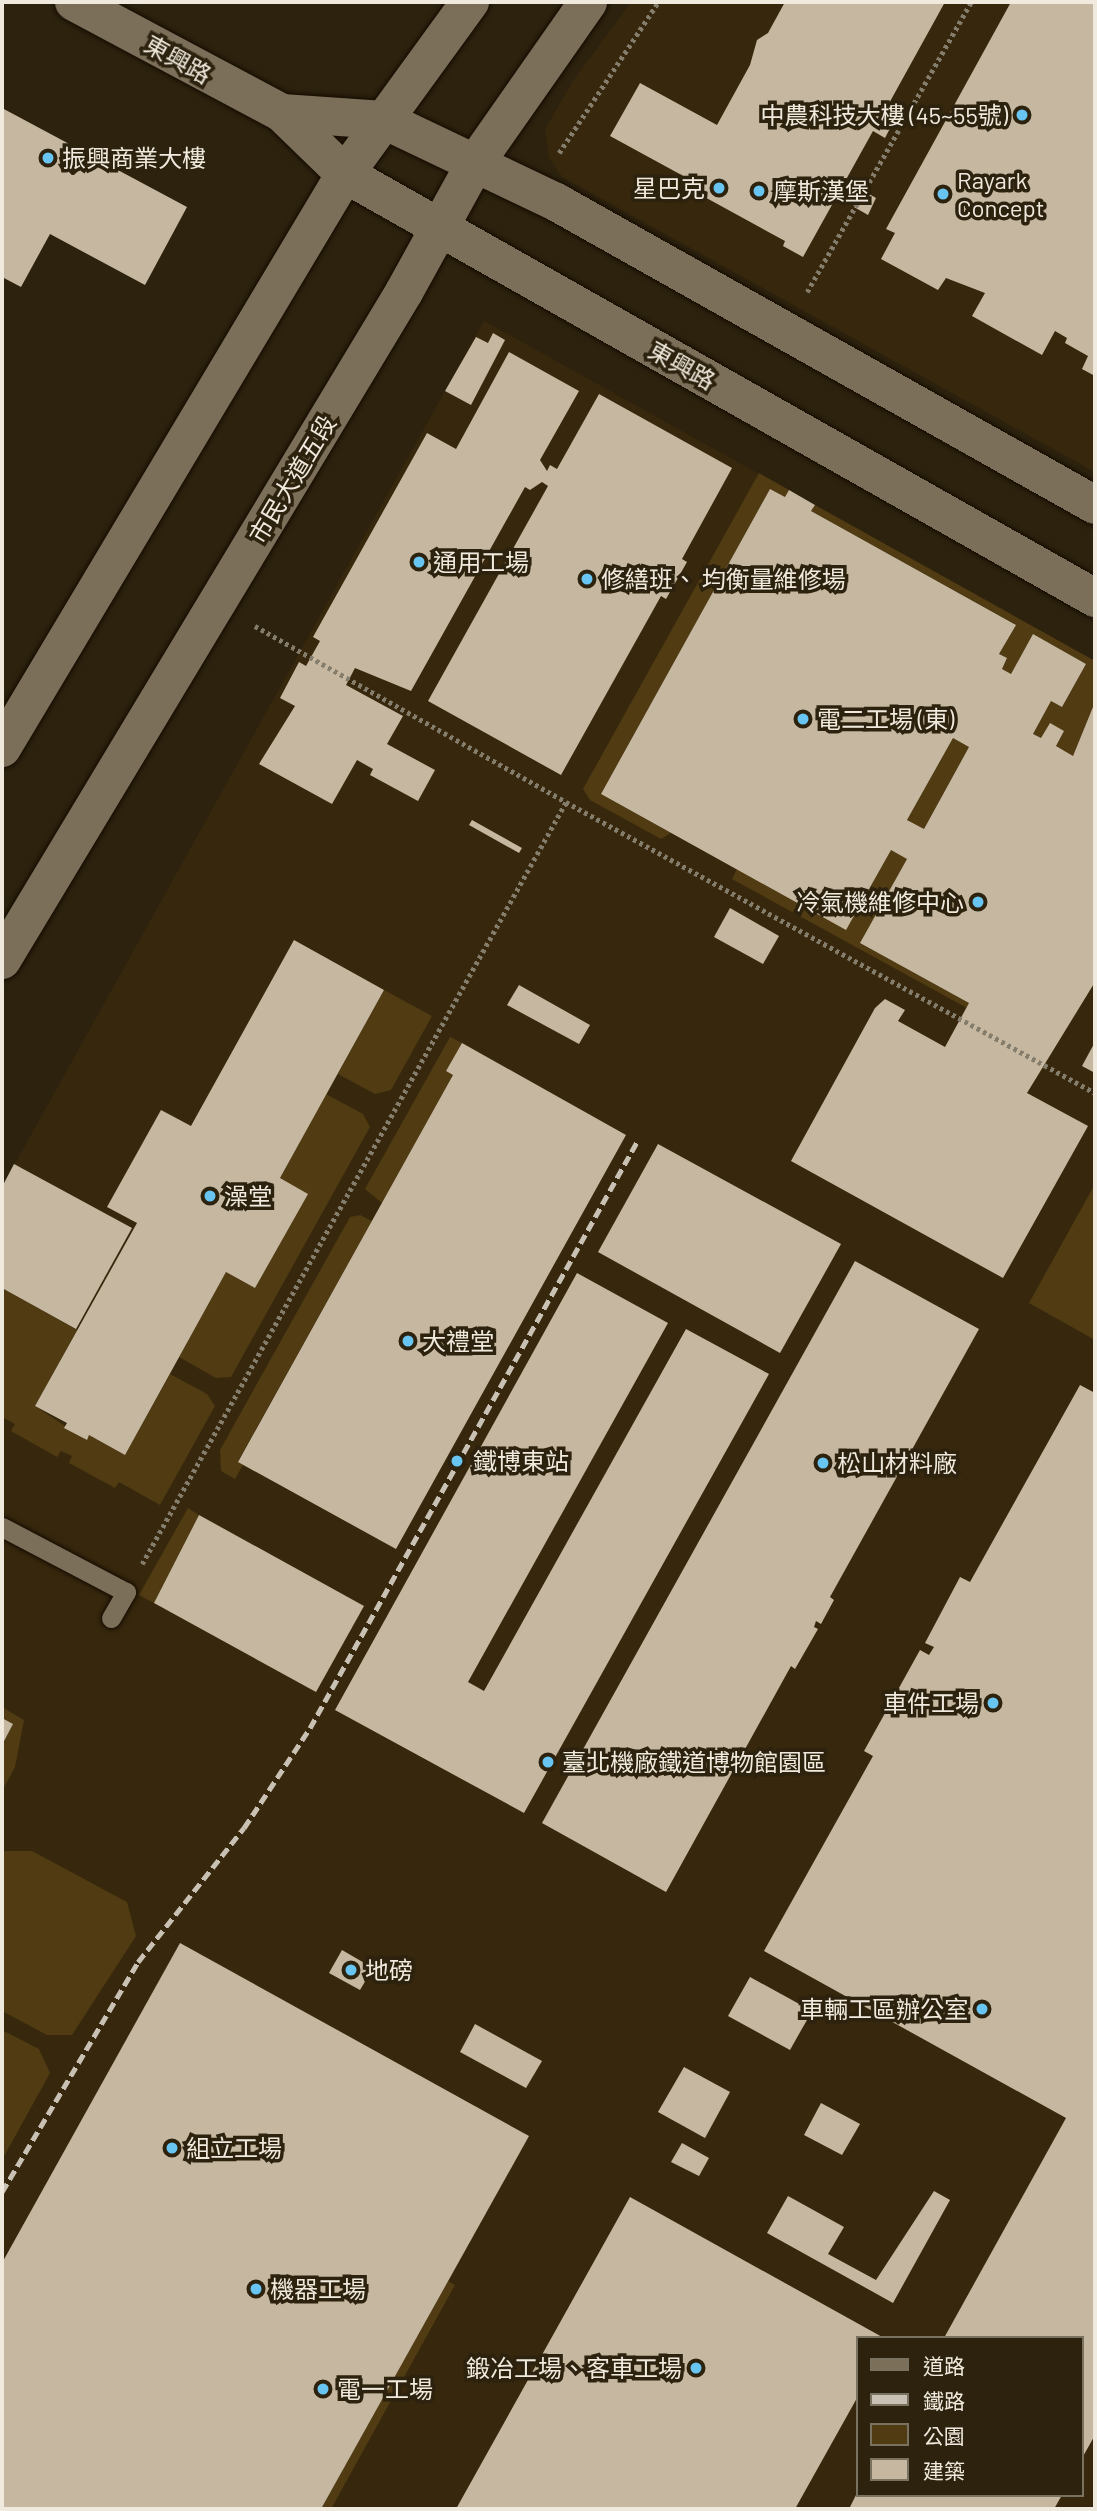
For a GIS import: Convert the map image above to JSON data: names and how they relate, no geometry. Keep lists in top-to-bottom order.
{
  "streets": {
    "street": ["東興路", "市民大道五段"]
  },
  "crossings": [
    ["東興路", "市民大道五段"]
  ],
  "places": [
    "中農科技大樓 (45~55號)",
    "振興商業大樓",
    "星巴克",
    "摩斯漢堡",
    "Rayark Concept",
    "通用工場",
    "修繕班、 均衡量維修場",
    "電二工場 (東)",
    "冷氣機維修中心",
    "澡堂",
    "大禮堂",
    "鐵博東站",
    "松山材料廠",
    "車件工場",
    "臺北機廠鐵道博物館園區",
    "地磅",
    "車輛工區辦公室",
    "組立工場",
    "機器工場",
    "鍛冶工場、客車工場",
    "電一工場"
  ],
  "legend": [
    "道路",
    "鐵路",
    "公園",
    "建築"
  ]
}
